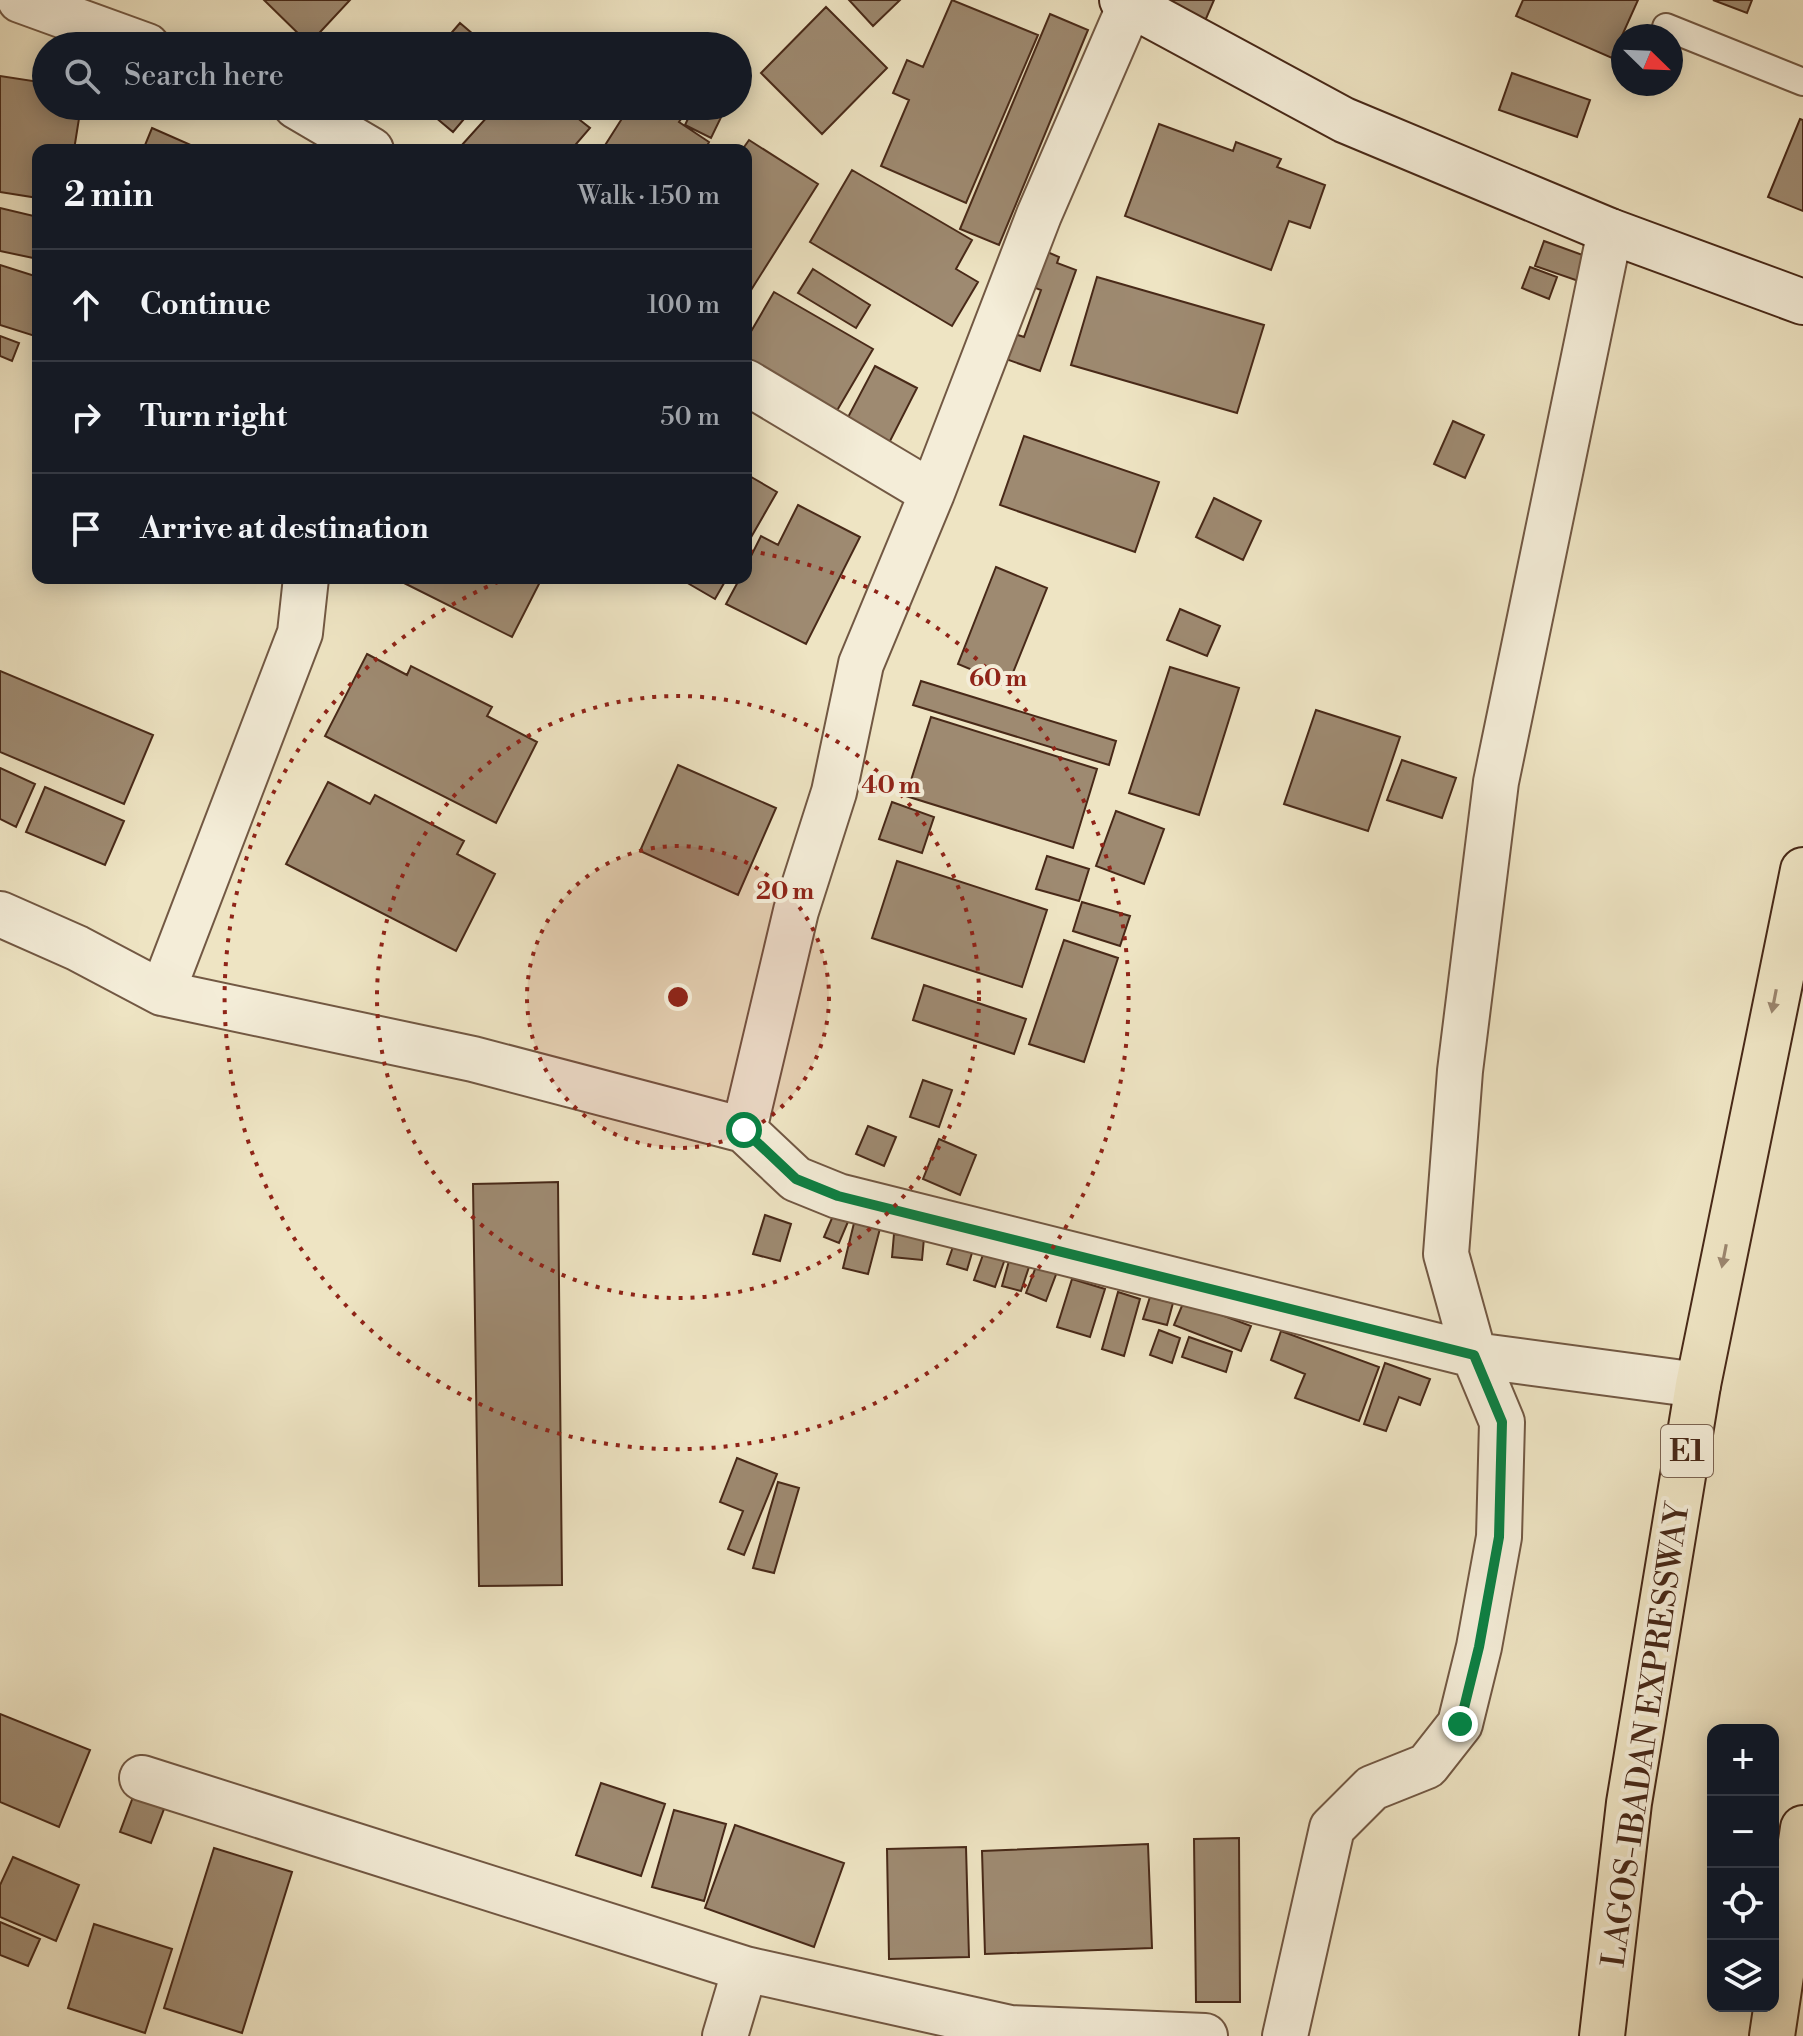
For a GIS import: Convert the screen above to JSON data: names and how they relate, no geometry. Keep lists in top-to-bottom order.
{
  "streets": {
    "highway": ["E1", "LAGOS-IBADAN EXPRESSWAY"]
  },
  "one_way": ["LAGOS-IBADAN EXPRESSWAY"],
  "north": "bottom right",
  "page": {
    "search": "Search here",
    "heading": ["2 min", "Walk · 150 m"],
    "list": [
      ["Continue", "100 m"],
      ["Turn right", "50 m"],
      "Arrive at destination"
    ],
    "map_buttons": ["+", "−"]
  },
  "rings": ["60 m", "40 m", "20 m"]
}
